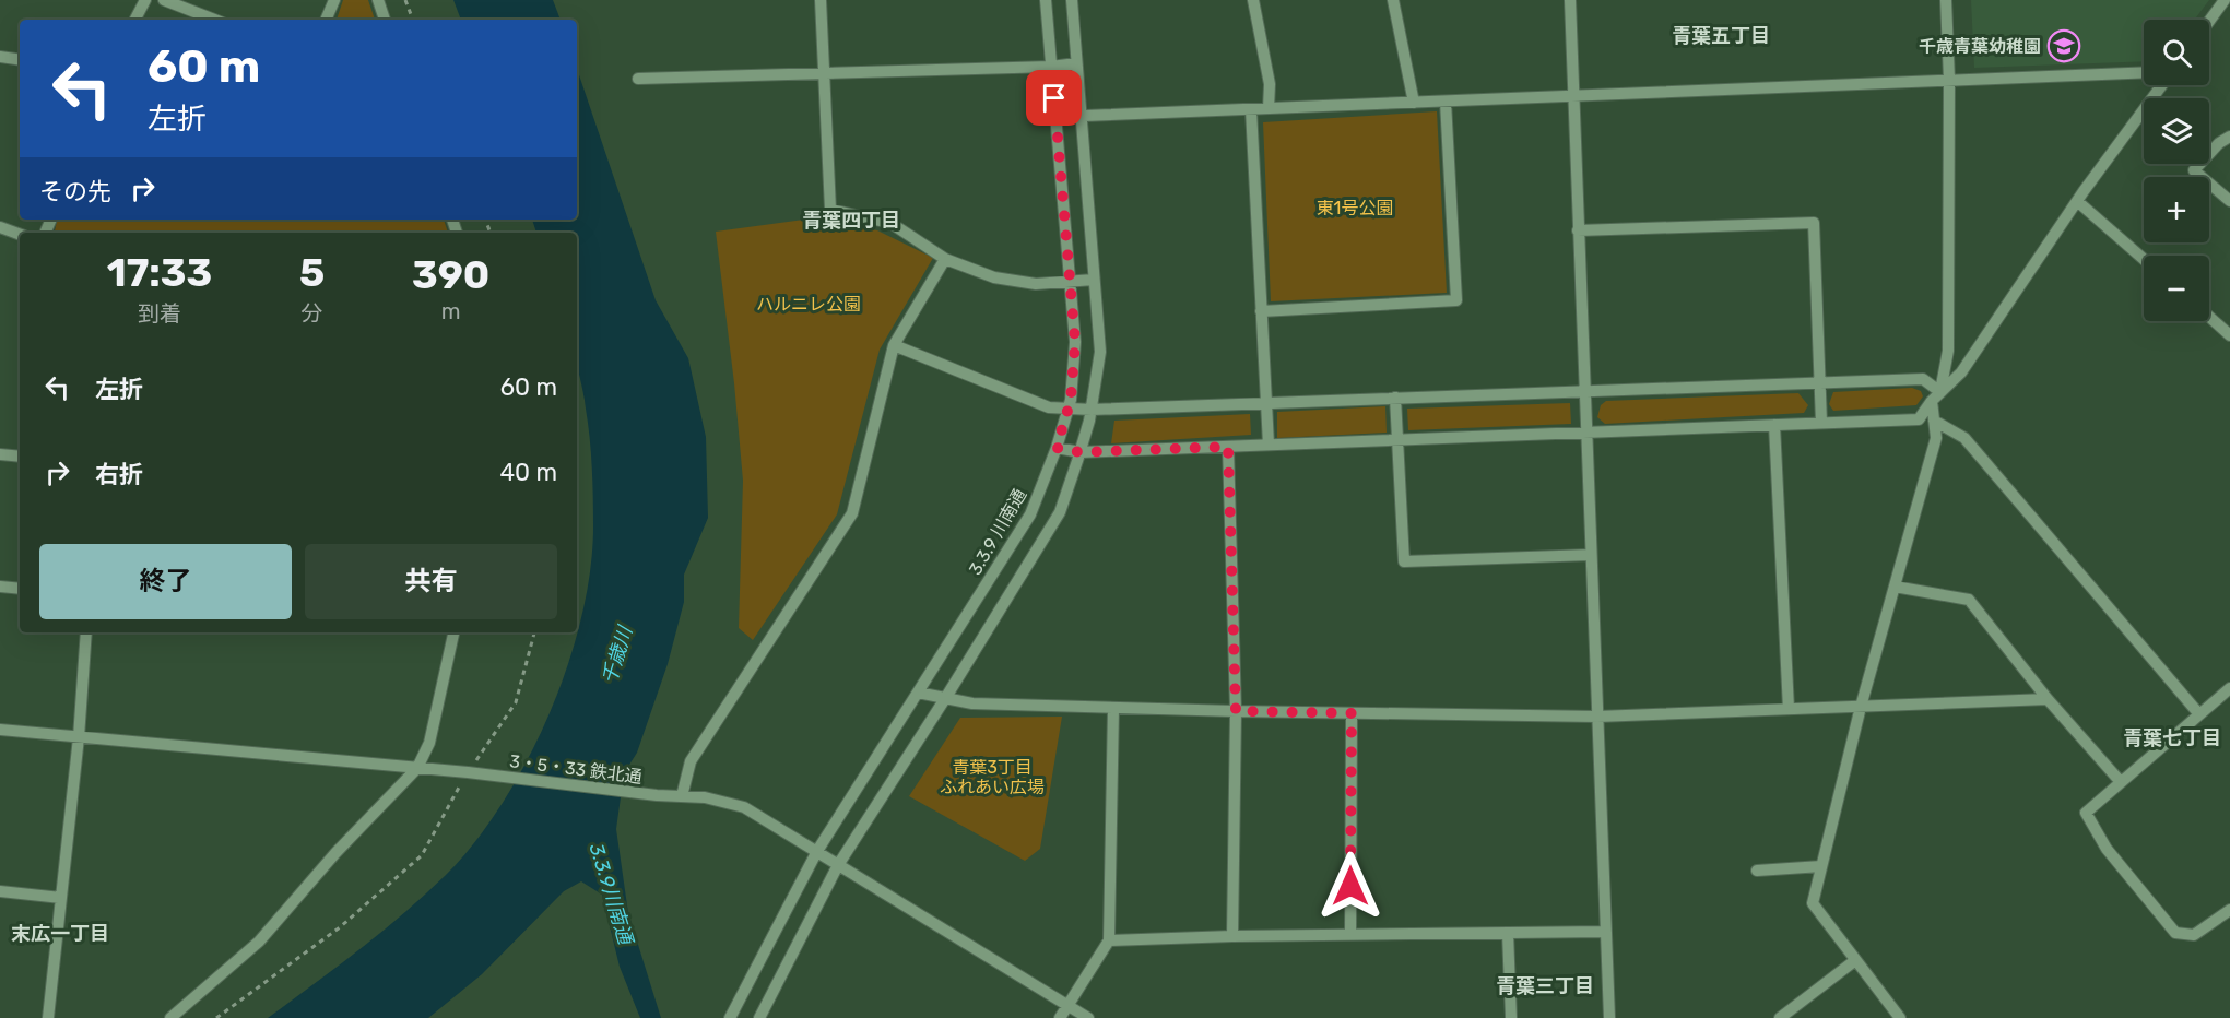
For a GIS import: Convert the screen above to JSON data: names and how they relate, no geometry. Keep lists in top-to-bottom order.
{
  "streets": {
    "street": ["3.3.9 川南通", "3・5・33 鉄北通"]
  },
  "crossings": [
    ["3.3.9 川南通", "3・5・33 鉄北通"]
  ],
  "districts": [
    "青葉五丁目",
    "青葉四丁目",
    "青葉七丁目",
    "末広一丁目",
    "青葉三丁目"
  ],
  "water": ["千歳川", "3.3.9川南通"],
  "parks": ["東1号公園", "ハルニレ公園", "青葉3丁目 ふれあい広場"],
  "places": {
    "school or university": ["千歳青葉幼稚園"]
  },
  "page": {
    "map_buttons": ["+", "−"],
    "turn": ["60 m", "左折"],
    "then": "その先",
    "eta": [
      "17:33",
      "到着",
      "5",
      "分",
      "390",
      "m"
    ],
    "list": [
      {
        "name": "左折",
        "value": "60 m"
      },
      {
        "name": "右折",
        "value": "40 m"
      }
    ],
    "buttons": ["終了", "共有"]
  }
}
